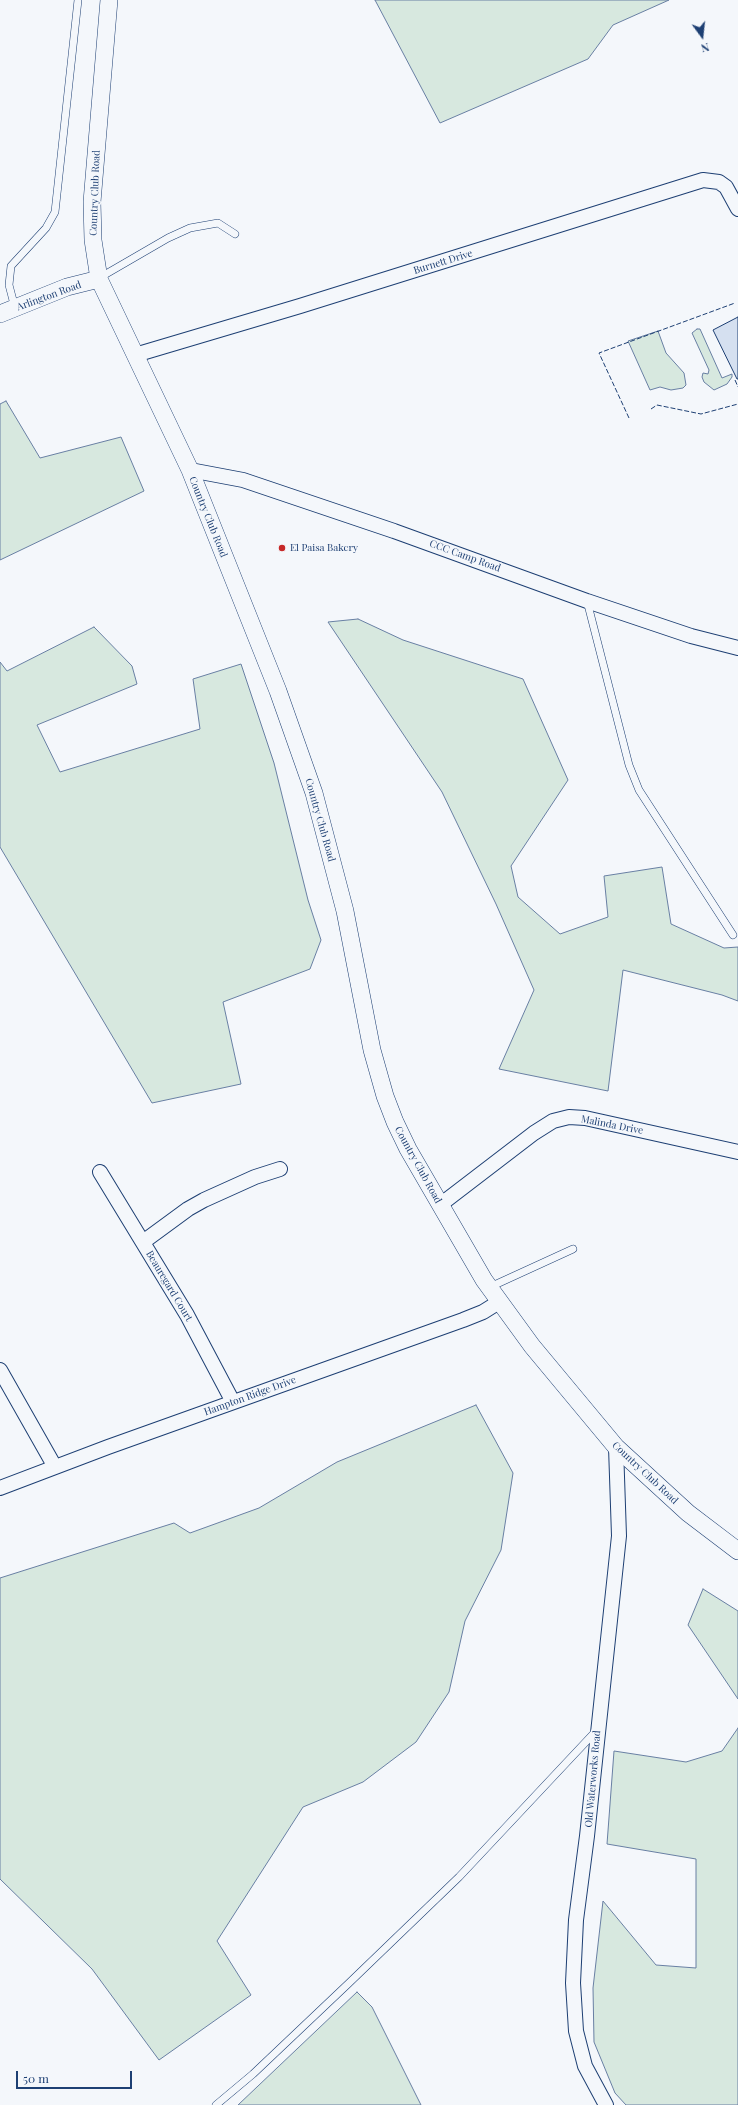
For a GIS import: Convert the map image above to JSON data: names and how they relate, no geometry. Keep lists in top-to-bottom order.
{
  "streets": {
    "street": [
      "Country Club Road",
      "Burnett Drive",
      "Arlington Road",
      "CCC Camp Road",
      "Malinda Drive",
      "Beauregard Court",
      "Hampton Ridge Drive",
      "Old Waterworks Road"
    ]
  },
  "crossings": [
    ["Country Club Road", "Burnett Drive"],
    ["Country Club Road", "Arlington Road"],
    ["Country Club Road", "CCC Camp Road"],
    ["Country Club Road", "Malinda Drive"],
    ["Country Club Road", "Hampton Ridge Drive"],
    ["Country Club Road", "Old Waterworks Road"],
    ["Beauregard Court", "Hampton Ridge Drive"]
  ],
  "places": ["El Paisa Bakery"],
  "scale_bar": "50 m",
  "north": "bottom"
}
